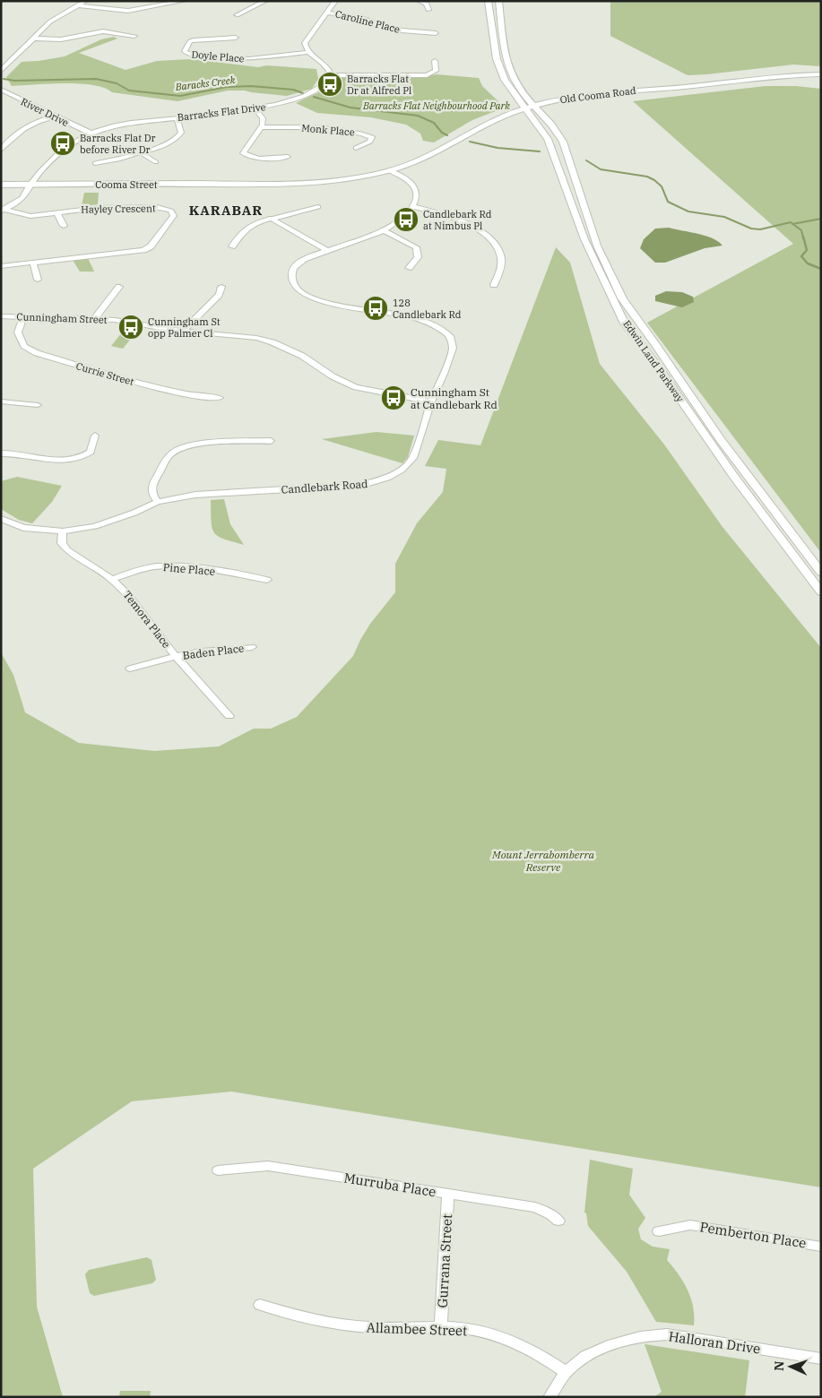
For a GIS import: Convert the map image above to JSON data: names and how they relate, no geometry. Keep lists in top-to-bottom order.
{
  "streets": {
    "main road": ["Old Cooma Road", "Cooma Street", "Edwin Land Parkway"],
    "street": [
      "Caroline Place",
      "Doyle Place",
      "River Drive",
      "Barracks Flat Drive",
      "Monk Place",
      "Hayley Crescent",
      "Cunningham Street",
      "Currie Street",
      "Candlebark Road",
      "Pine Place",
      "Temora Place",
      "Baden Place",
      "Murruba Place",
      "Pemberton Place",
      "Gurrana Street",
      "Allambee Street",
      "Halloran Drive"
    ]
  },
  "crossings": [
    ["Old Cooma Road", "Cooma Street"],
    ["Old Cooma Road", "Edwin Land Parkway"],
    ["River Drive", "Barracks Flat Drive"],
    ["Barracks Flat Drive", "Cooma Street"],
    ["Barracks Flat Drive", "Hayley Crescent"],
    ["Cunningham Street", "Currie Street"],
    ["Cunningham Street", "Candlebark Road"],
    ["Candlebark Road", "Temora Place"],
    ["Pine Place", "Temora Place"],
    ["Temora Place", "Baden Place"],
    ["Murruba Place", "Gurrana Street"],
    ["Gurrana Street", "Allambee Street"],
    ["Allambee Street", "Halloran Drive"]
  ],
  "districts": ["KARABAR"],
  "water": ["Baracks Creek"],
  "parks": ["Barracks Flat Neighbourhood Park", "Mount Jerrabomberra Reserve"],
  "places": {
    "bus stop": [
      "Barracks Flat Dr at Alfred Pl",
      "Barracks Flat Dr before River Dr",
      "Candlebark Rd at Nimbus Pl",
      "128 Candlebark Rd",
      "Cunningham St opp Palmer Cl",
      "Cunningham St at Candlebark Rd"
    ]
  },
  "north": "left"
}
